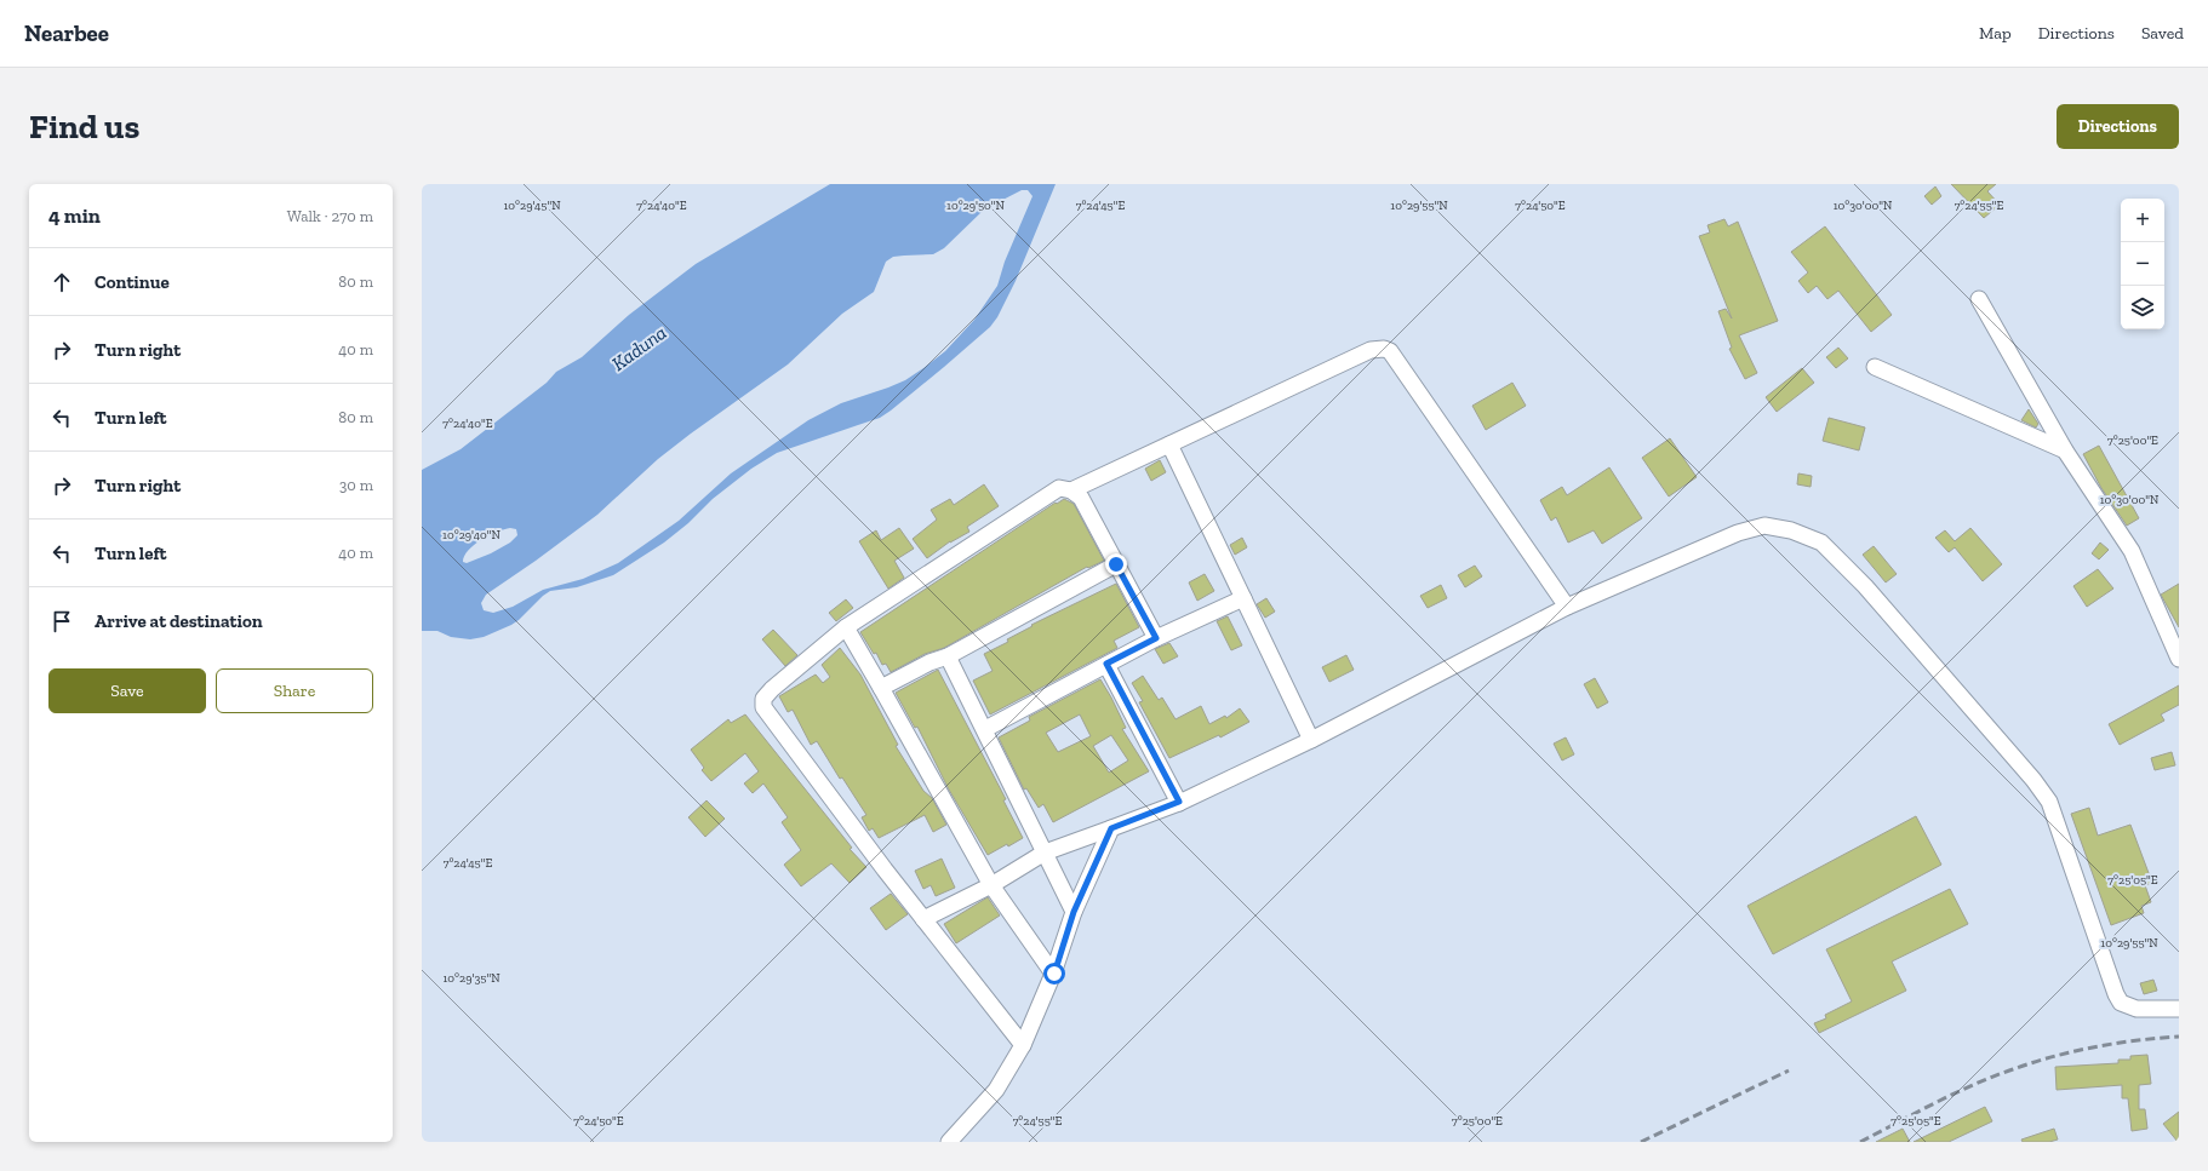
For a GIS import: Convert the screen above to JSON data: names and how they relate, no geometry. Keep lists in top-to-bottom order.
{
  "water": ["Kaduna"],
  "page": {
    "header": "Nearbee",
    "nav": ["Map", "Directions", "Saved"],
    "buttons": [
      "Directions",
      ["Save", "Share"]
    ],
    "title": "Find us",
    "heading": ["4 min", "Walk · 270 m"],
    "map_buttons": ["+", "−"],
    "list": [
      ["Continue", "80 m"],
      ["Turn right", "40 m"],
      ["Turn left", "80 m"],
      ["Turn right", "30 m"],
      ["Turn left", "40 m"],
      "Arrive at destination"
    ]
  },
  "coordinates": [
    "10°29'45\"N",
    "7°24'40\"E",
    "10°29'50\"N",
    "7°24'45\"E",
    "10°29'55\"N",
    "7°24'50\"E",
    "10°30'00\"N",
    "7°24'55\"E",
    "7°25'00\"E",
    "10°29'40\"N",
    "7°25'05\"E",
    "10°29'35\"N"
  ]
}
